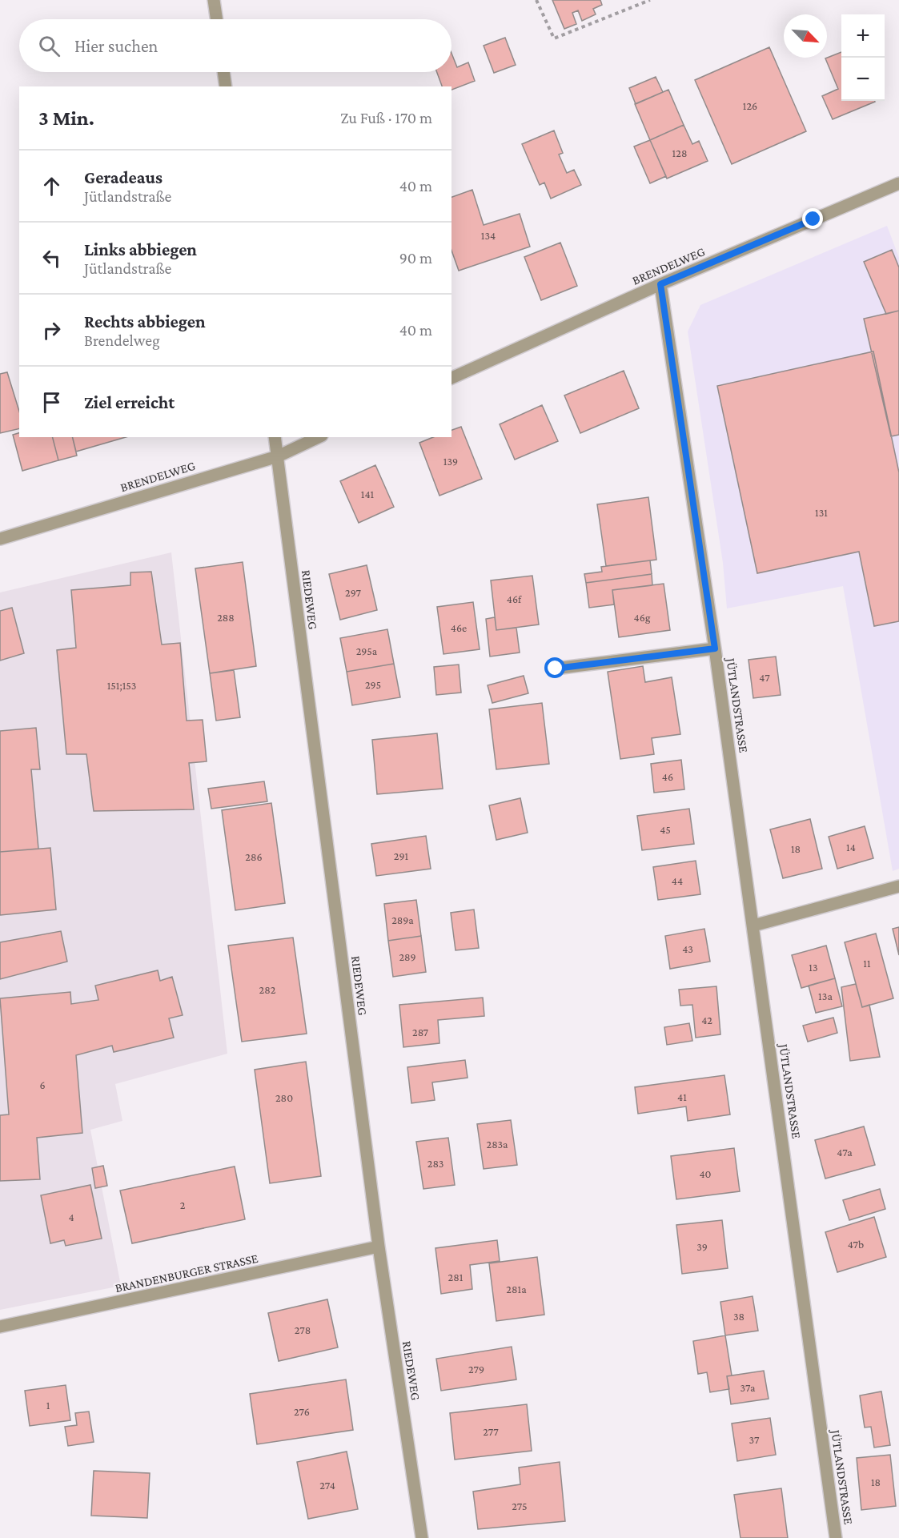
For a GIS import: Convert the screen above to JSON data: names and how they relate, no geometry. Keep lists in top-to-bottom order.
{
  "streets": {
    "street": [
      "BRENDELWEG",
      "RIEDEWEG",
      "JÜTLANDSTRASSE",
      "BRANDENBURGER STRASSE"
    ]
  },
  "crossings": [
    ["BRENDELWEG", "RIEDEWEG"],
    ["BRENDELWEG", "JÜTLANDSTRASSE"],
    ["RIEDEWEG", "BRANDENBURGER STRASSE"]
  ],
  "house_numbers": [
    "126",
    "128",
    "134",
    "139",
    "141",
    "131",
    "297",
    "46f",
    "288",
    "46g",
    "46e",
    "295a",
    "47",
    "295",
    "151;153",
    "46",
    "45",
    "14",
    "18",
    "291",
    "286",
    "44",
    "289a",
    "43",
    "289",
    "11",
    "13",
    "282",
    "13a",
    "42",
    "287",
    "6",
    "41",
    "280",
    "283a",
    "47a",
    "283",
    "40",
    "2",
    "4",
    "47b",
    "39",
    "281",
    "281a",
    "38",
    "278",
    "279",
    "37a",
    "1",
    "276",
    "277",
    "37",
    "18",
    "274",
    "275"
  ],
  "north": "bottom right",
  "page": {
    "map_buttons": ["+", "−"],
    "search": "Hier suchen",
    "heading": ["3 Min.", "Zu Fuß · 170 m"],
    "list": [
      ["Geradeaus", "Jütlandstraße", "40 m"],
      ["Links abbiegen", "Jütlandstraße", "90 m"],
      ["Rechts abbiegen", "Brendelweg", "40 m"],
      "Ziel erreicht"
    ]
  }
}
